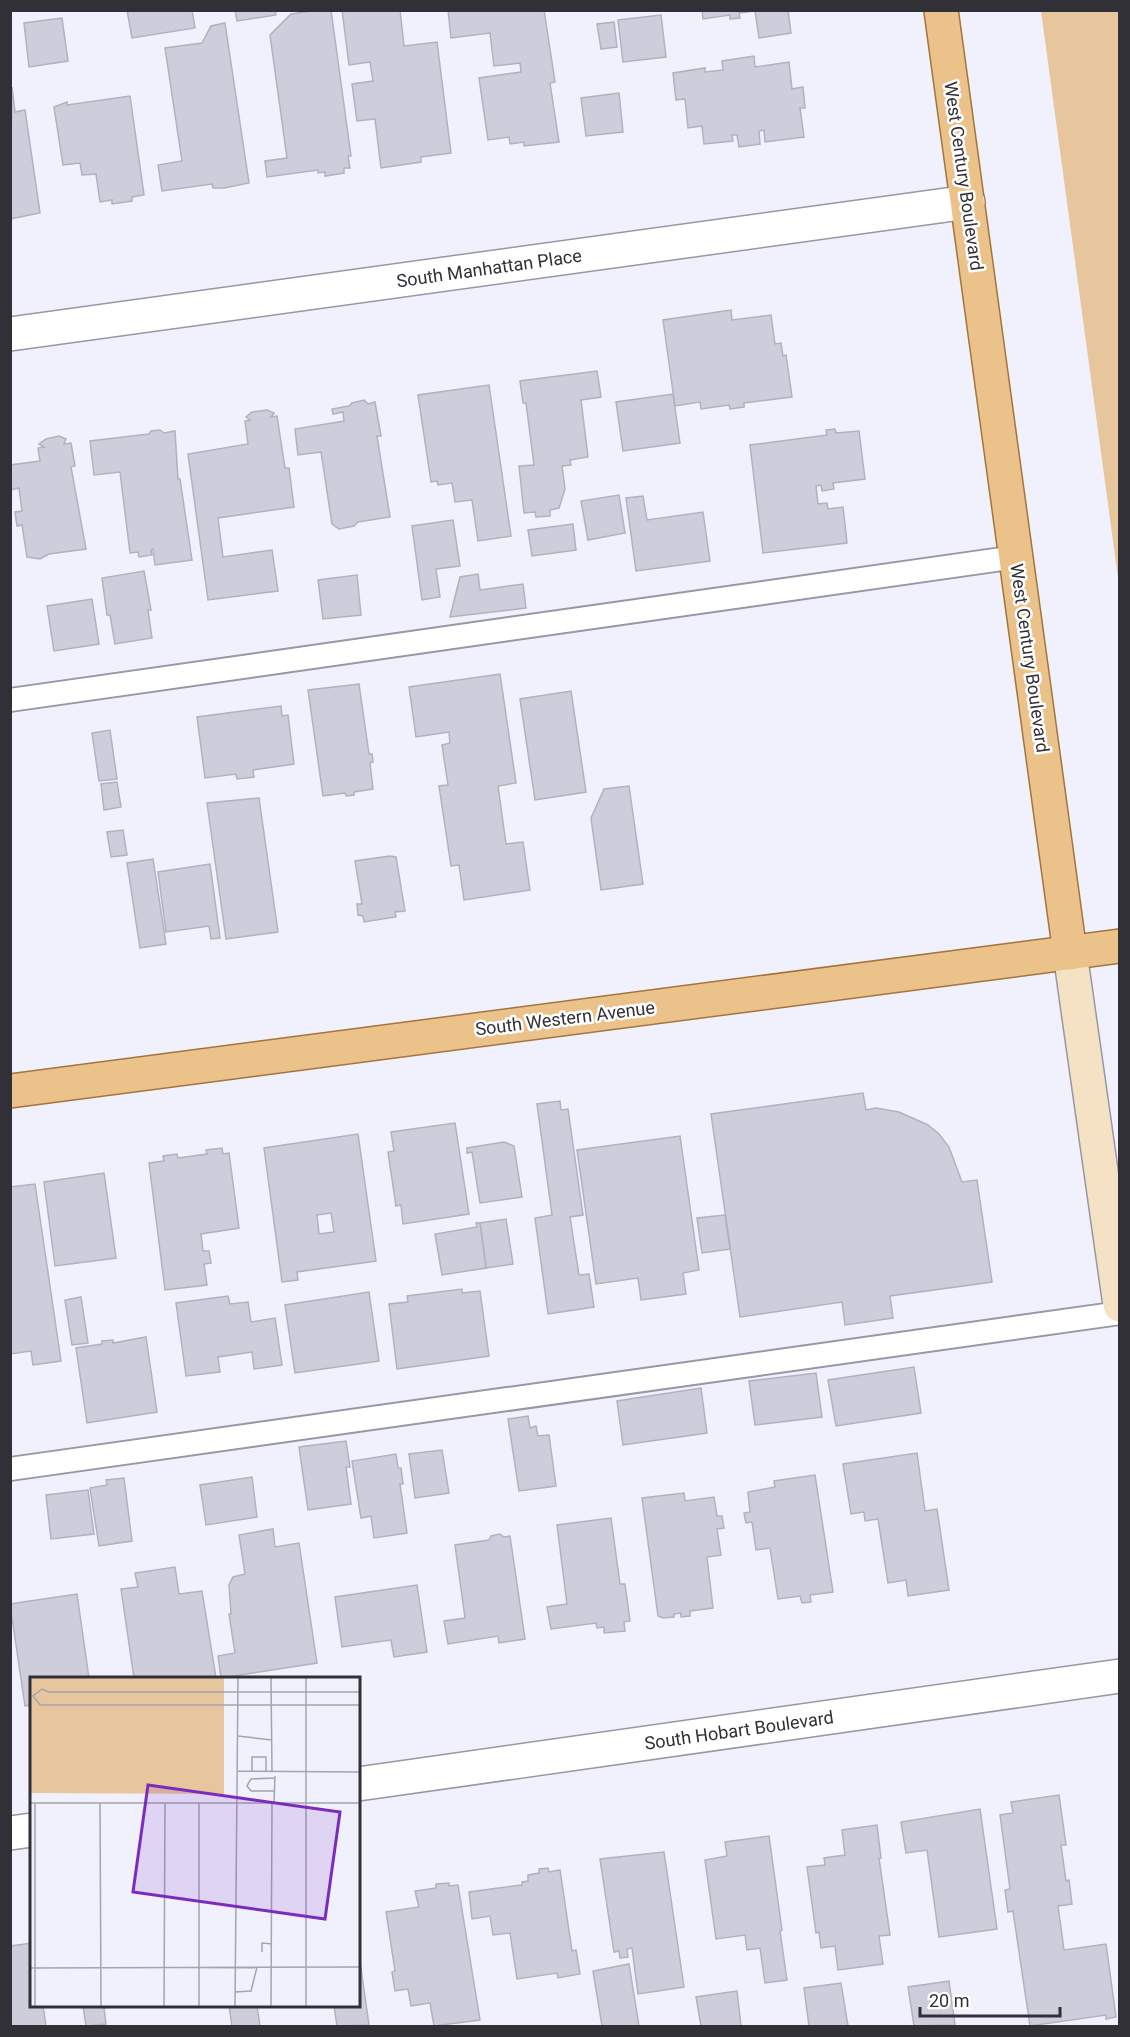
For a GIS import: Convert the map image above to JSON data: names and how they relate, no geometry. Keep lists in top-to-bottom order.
{
  "streets": {
    "main road": ["West Century Boulevard", "South Western Avenue"],
    "street": ["South Manhattan Place", "South Hobart Boulevard"]
  },
  "crossings": [
    ["West Century Boulevard", "South Manhattan Place"],
    ["West Century Boulevard", "South Western Avenue"]
  ],
  "scale_bar": "20 m"
}
